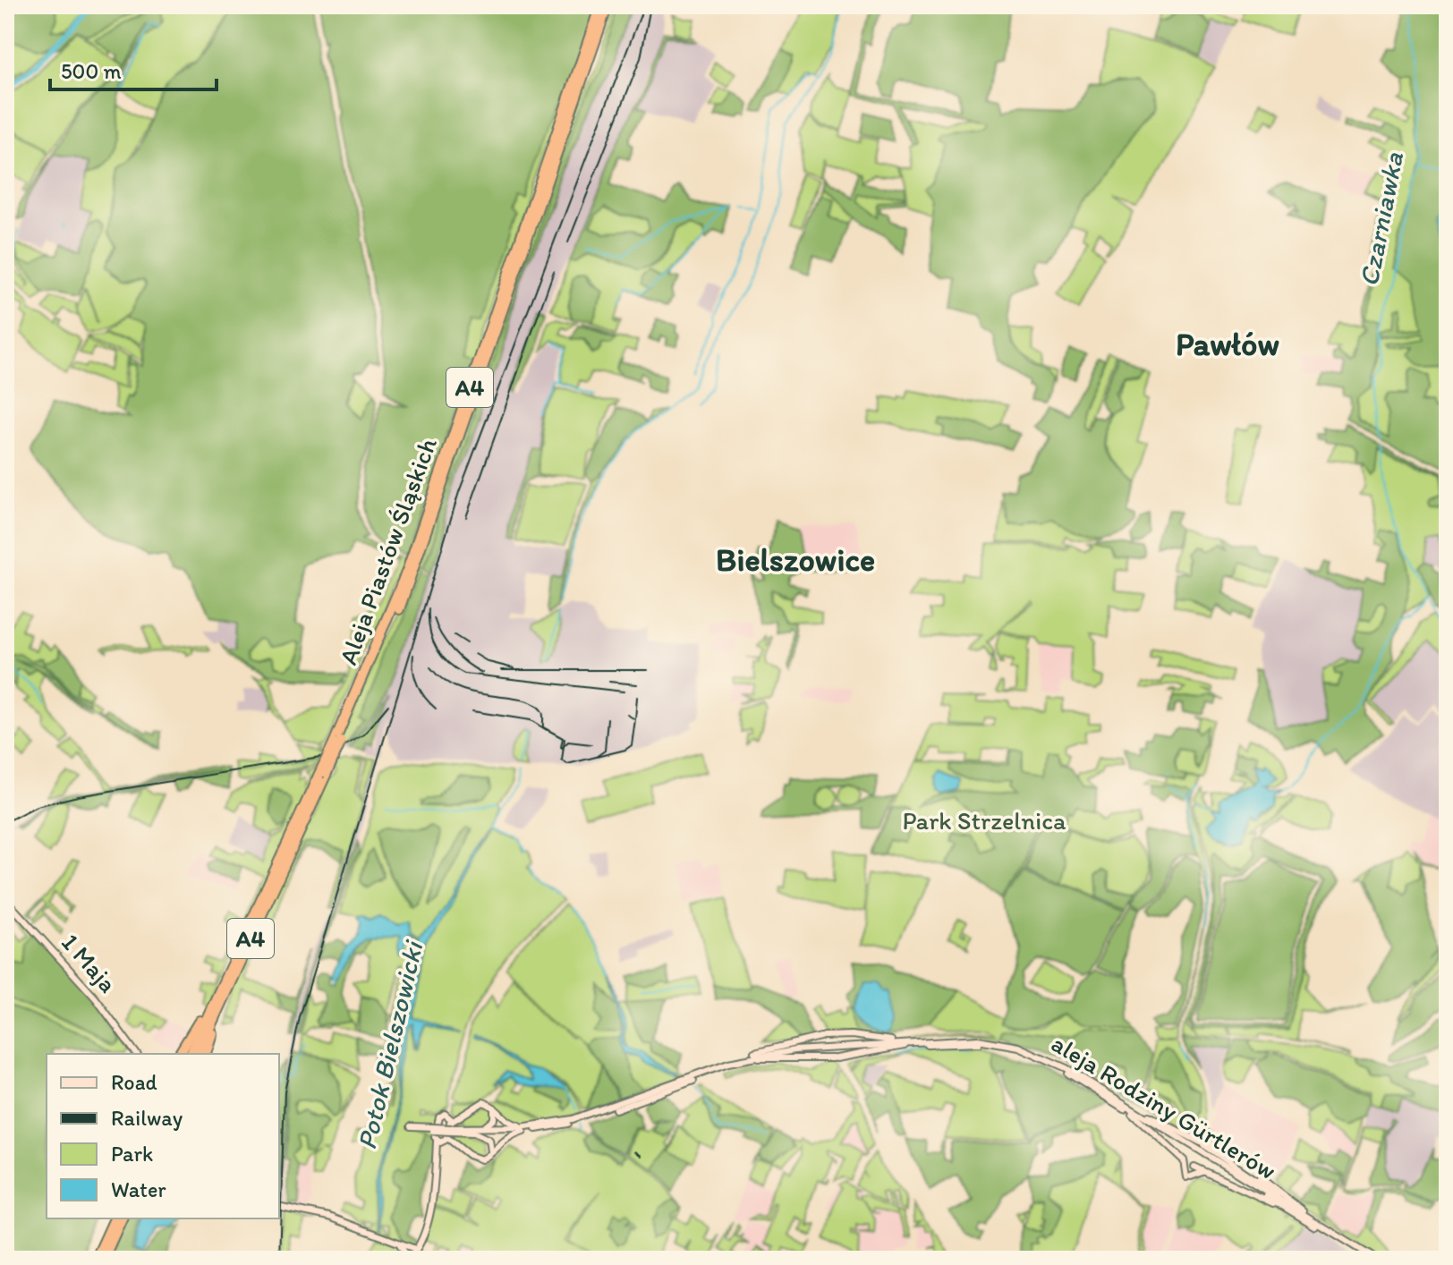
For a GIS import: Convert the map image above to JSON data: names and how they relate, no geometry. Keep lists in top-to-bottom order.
{
  "streets": {
    "highway": ["A4", "Aleja Piastów Śląskich"],
    "main road": ["1 Maja", "aleja Rodziny Gürtlerów"]
  },
  "districts": ["Pawłów", "Bielszowice"],
  "water": ["Czarniawka", "Potok Bielszowicki"],
  "parks": ["Park Strzelnica"],
  "legend": [
    "Road",
    "Railway",
    "Park",
    "Water"
  ],
  "scale_bar": "500 m"
}
